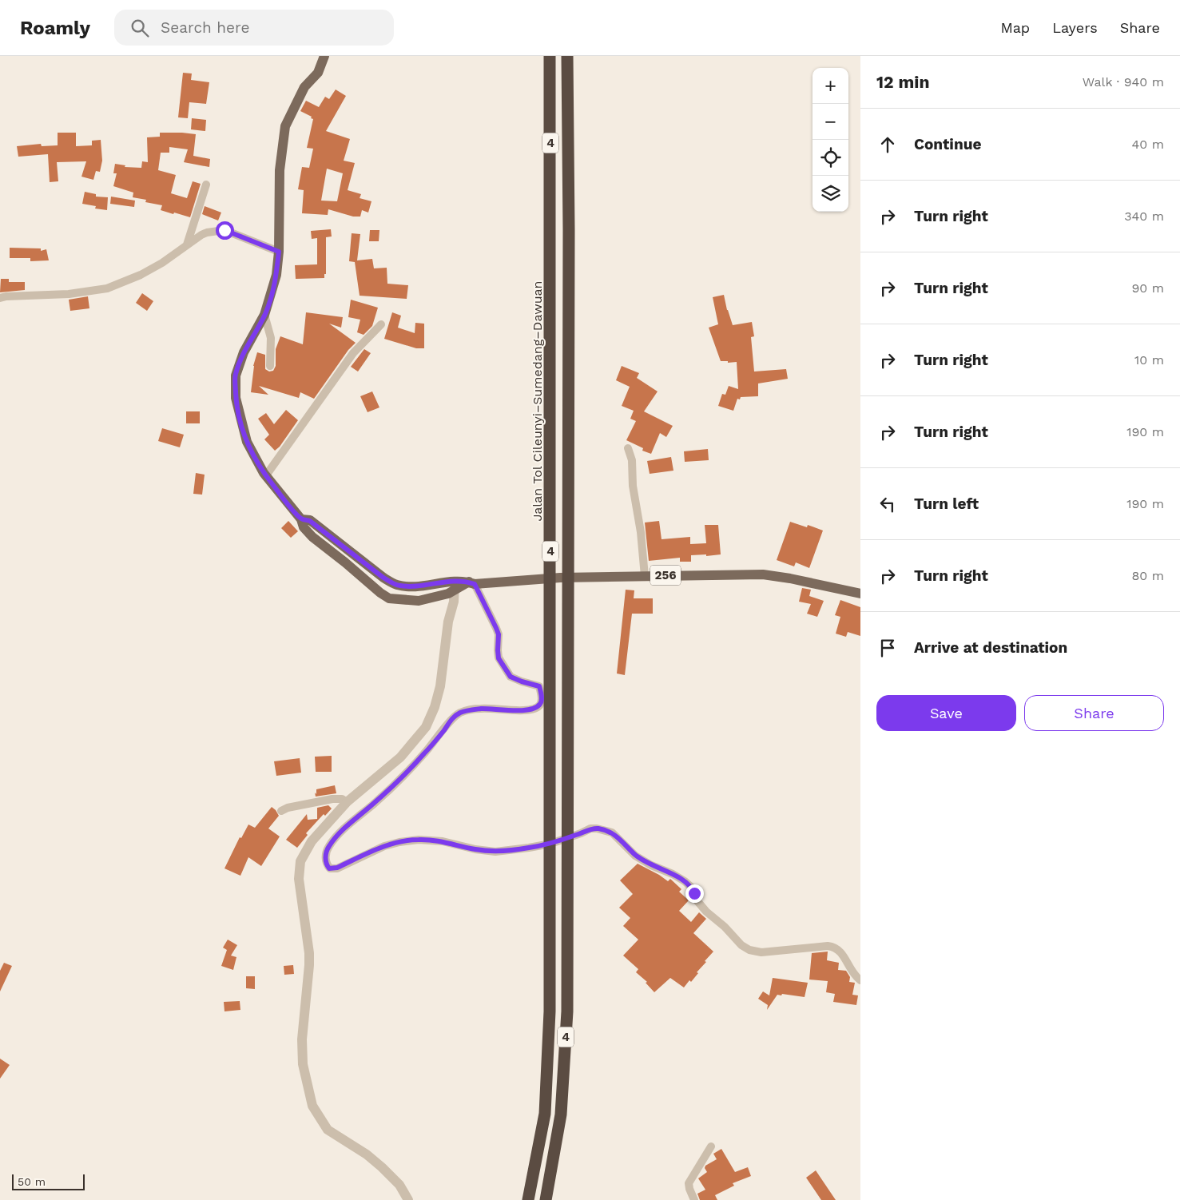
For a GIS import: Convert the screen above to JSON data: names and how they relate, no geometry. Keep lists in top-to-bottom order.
{
  "streets": {
    "highway": ["4", "Jalan Tol Cileunyi–Sumedang–Dawuan"],
    "main road": ["256"]
  },
  "scale_bar": "50 m",
  "page": {
    "header": "Roamly",
    "search": "Search here",
    "nav": ["Map", "Layers", "Share"],
    "heading": ["12 min", "Walk · 940 m"],
    "map_buttons": ["+", "−"],
    "list": [
      ["Continue", "40 m"],
      ["Turn right", "340 m"],
      ["Turn right", "90 m"],
      ["Turn right", "10 m"],
      ["Turn right", "190 m"],
      ["Turn left", "190 m"],
      ["Turn right", "80 m"],
      "Arrive at destination"
    ],
    "buttons": ["Save", "Share"],
    "scale": "50 m"
  }
}
